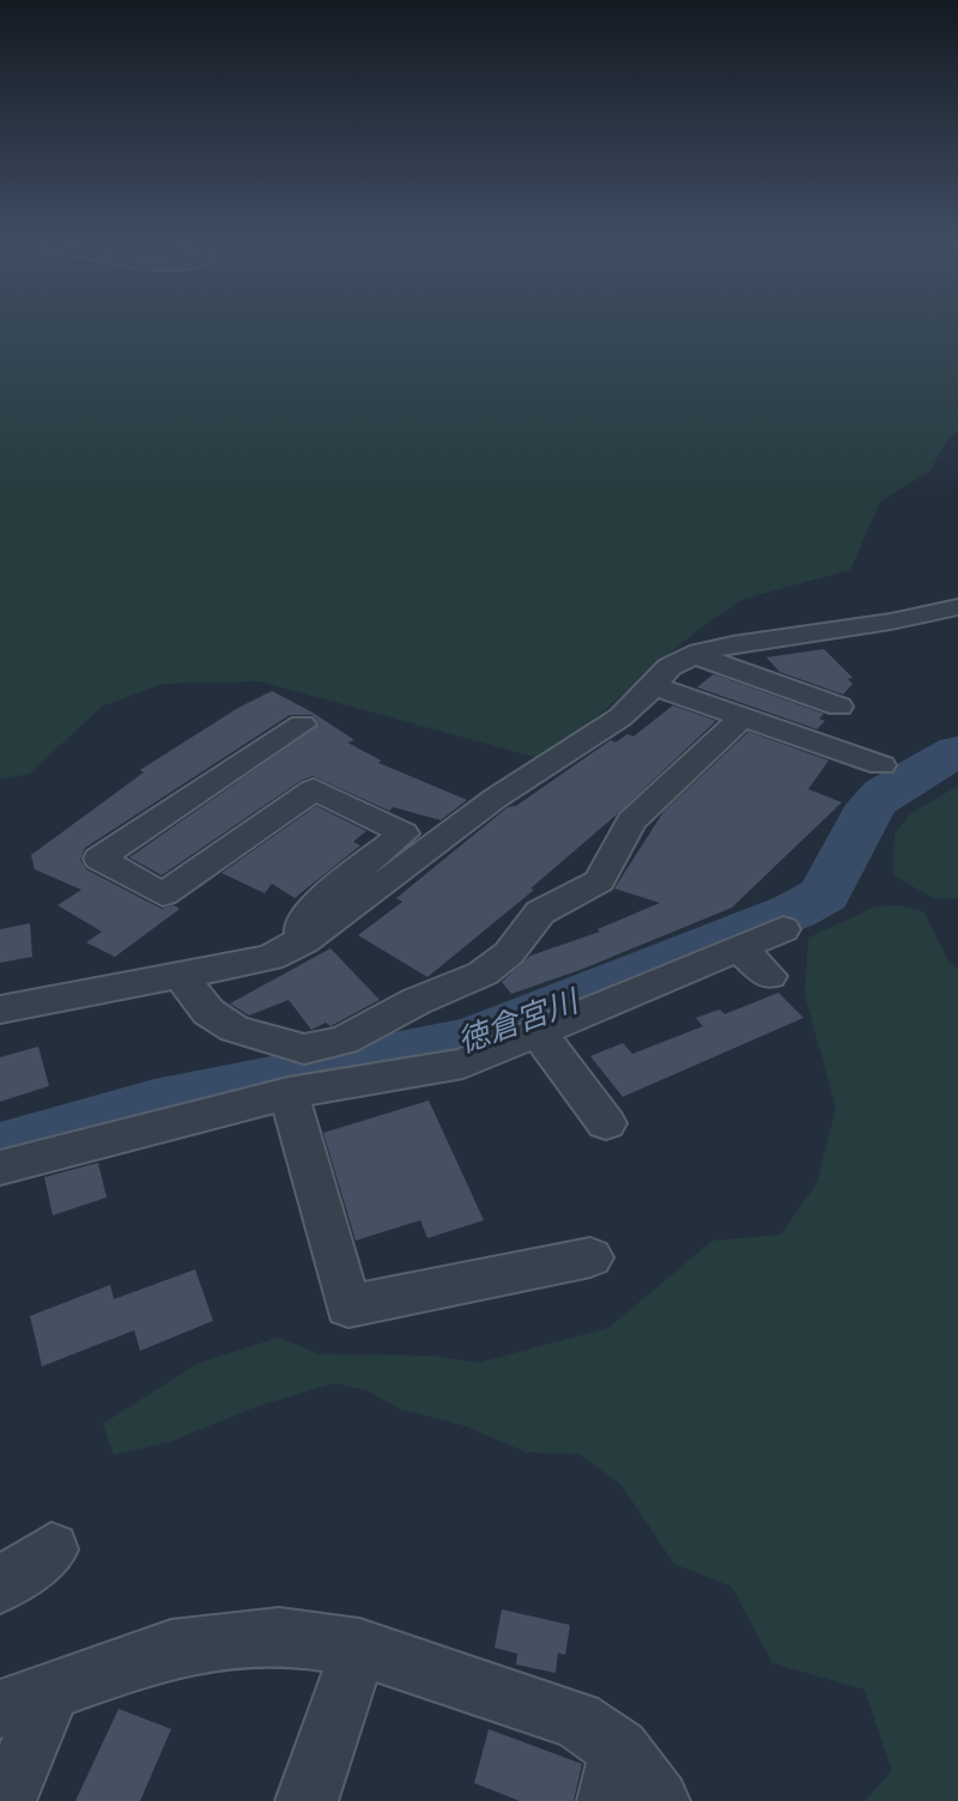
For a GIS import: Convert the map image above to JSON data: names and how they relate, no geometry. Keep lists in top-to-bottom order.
{
  "water": ["徳倉宮川"]
}
